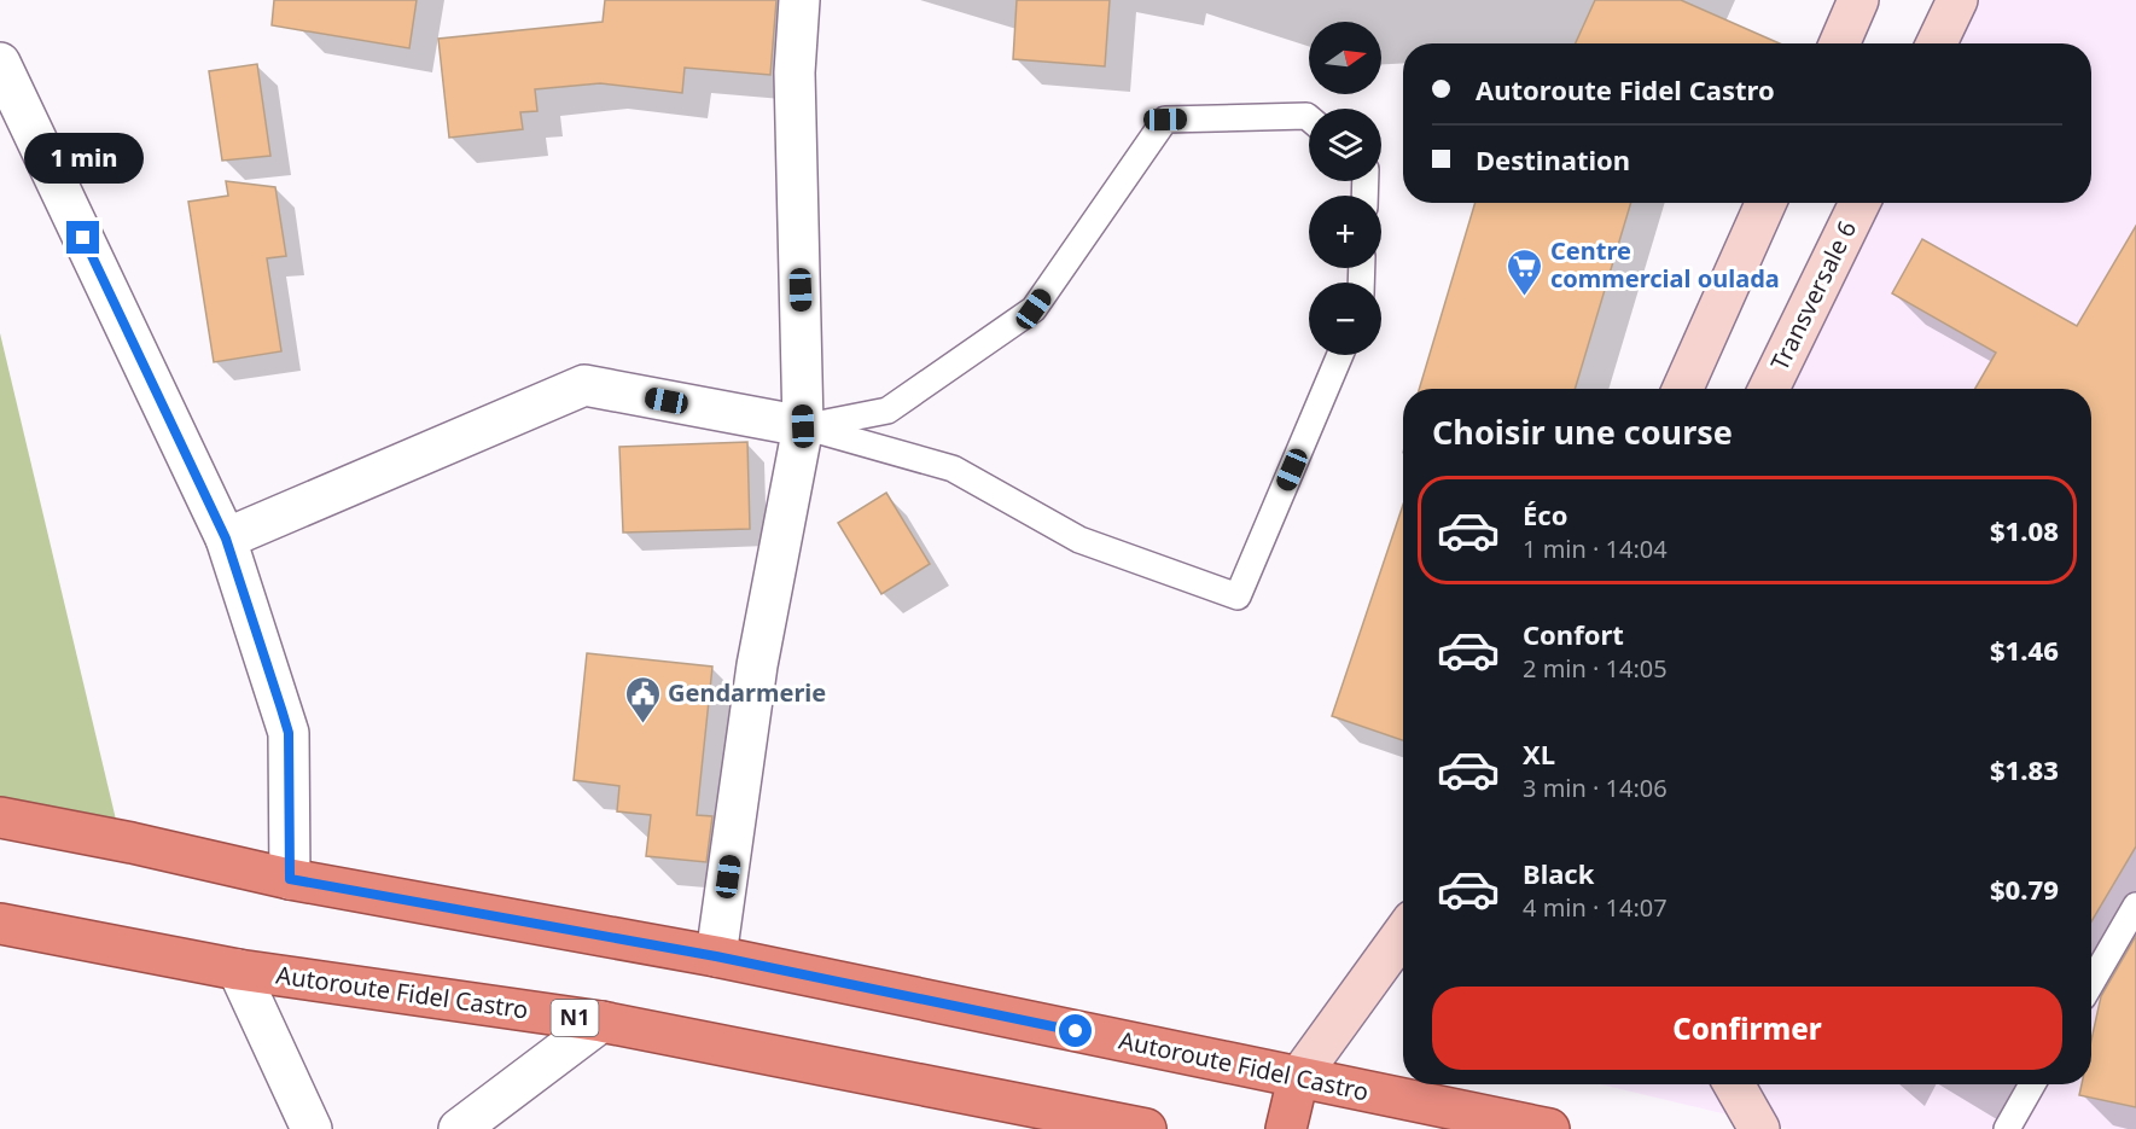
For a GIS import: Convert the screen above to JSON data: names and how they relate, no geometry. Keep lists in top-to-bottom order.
{
  "streets": {
    "highway": ["Autoroute Fidel Castro", "N1"],
    "main road": ["Transversale 6"]
  },
  "places": {
    "supermarket": ["Centre commercial oulada"],
    "public building": ["Gendarmerie"]
  },
  "north": "right",
  "page": {
    "map_buttons": ["+", "−"],
    "banner": ["Autoroute Fidel Castro", "Destination"],
    "bubble": "1 min",
    "heading": "Choisir une course",
    "list": [
      {
        "name": "Éco",
        "note": "1 min · 14:04",
        "value": "$1.08"
      },
      {
        "name": "Confort",
        "note": "2 min · 14:05",
        "value": "$1.46"
      },
      {
        "name": "XL",
        "note": "3 min · 14:06",
        "value": "$1.83"
      },
      {
        "name": "Black",
        "note": "4 min · 14:07",
        "value": "$0.79"
      }
    ],
    "buttons": "Confirmer"
  }
}
